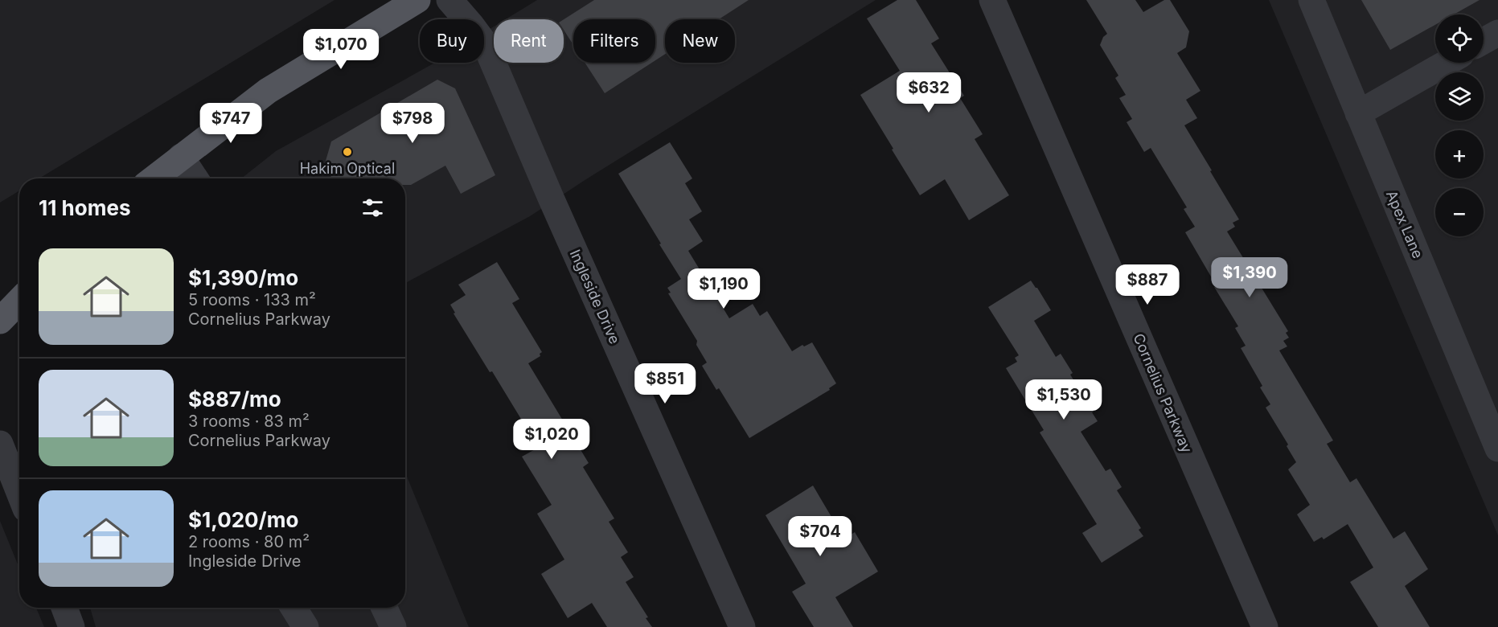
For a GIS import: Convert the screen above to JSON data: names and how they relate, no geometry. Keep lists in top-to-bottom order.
{
  "streets": {
    "street": ["Apex Lane", "Ingleside Drive", "Cornelius Parkway"]
  },
  "places": ["Hakim Optical"],
  "page": {
    "map_buttons": ["+", "−"],
    "chip": [
      "Buy",
      "Rent",
      "Filters",
      "New"
    ],
    "price": [
      "$1,070",
      "$632",
      "$747",
      "$798",
      "$1,390",
      "$887",
      "$1,190",
      "$851",
      "$1,530",
      "$1,020",
      "$704"
    ],
    "heading": "11 homes",
    "list": [
      {
        "name": "$1,390/mo",
        "note": "5 rooms · 133 m² · Cornelius Parkway"
      },
      {
        "name": "$887/mo",
        "note": "3 rooms · 83 m² · Cornelius Parkway"
      },
      {
        "name": "$1,020/mo",
        "note": "2 rooms · 80 m² · Ingleside Drive"
      }
    ]
  }
}
